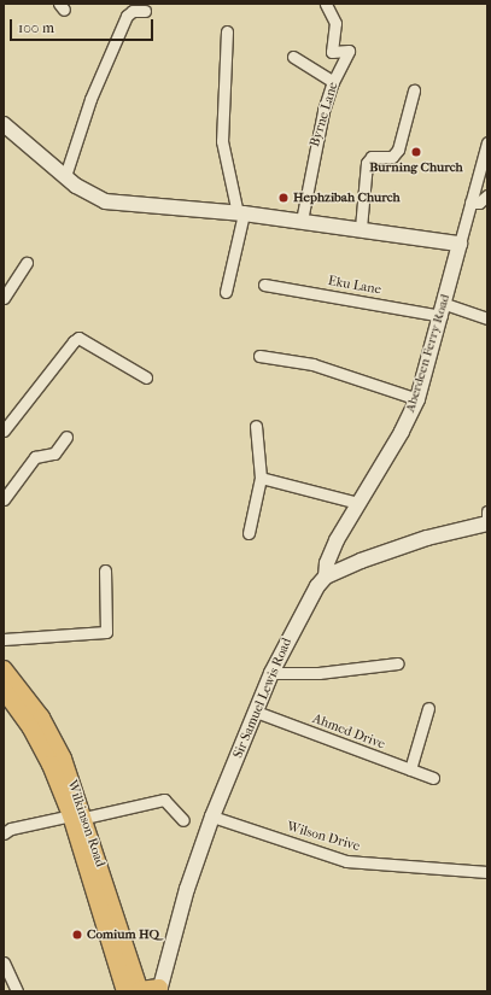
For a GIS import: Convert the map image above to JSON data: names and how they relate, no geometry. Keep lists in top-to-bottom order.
{
  "streets": {
    "main road": ["Wilkinson Road"],
    "street": [
      "Byrne Lane",
      "Eku Lane",
      "Aberdeen Ferry Road",
      "Sir Samuel Lewis Road",
      "Ahmed Drive",
      "Wilson Drive"
    ]
  },
  "crossings": [
    ["Eku Lane", "Aberdeen Ferry Road"],
    ["Aberdeen Ferry Road", "Sir Samuel Lewis Road"],
    ["Sir Samuel Lewis Road", "Ahmed Drive"],
    ["Sir Samuel Lewis Road", "Wilson Drive"]
  ],
  "places": ["Burning Church", "Hephzibah Church", "Comium HQ"],
  "scale_bar": "100 m"
}
